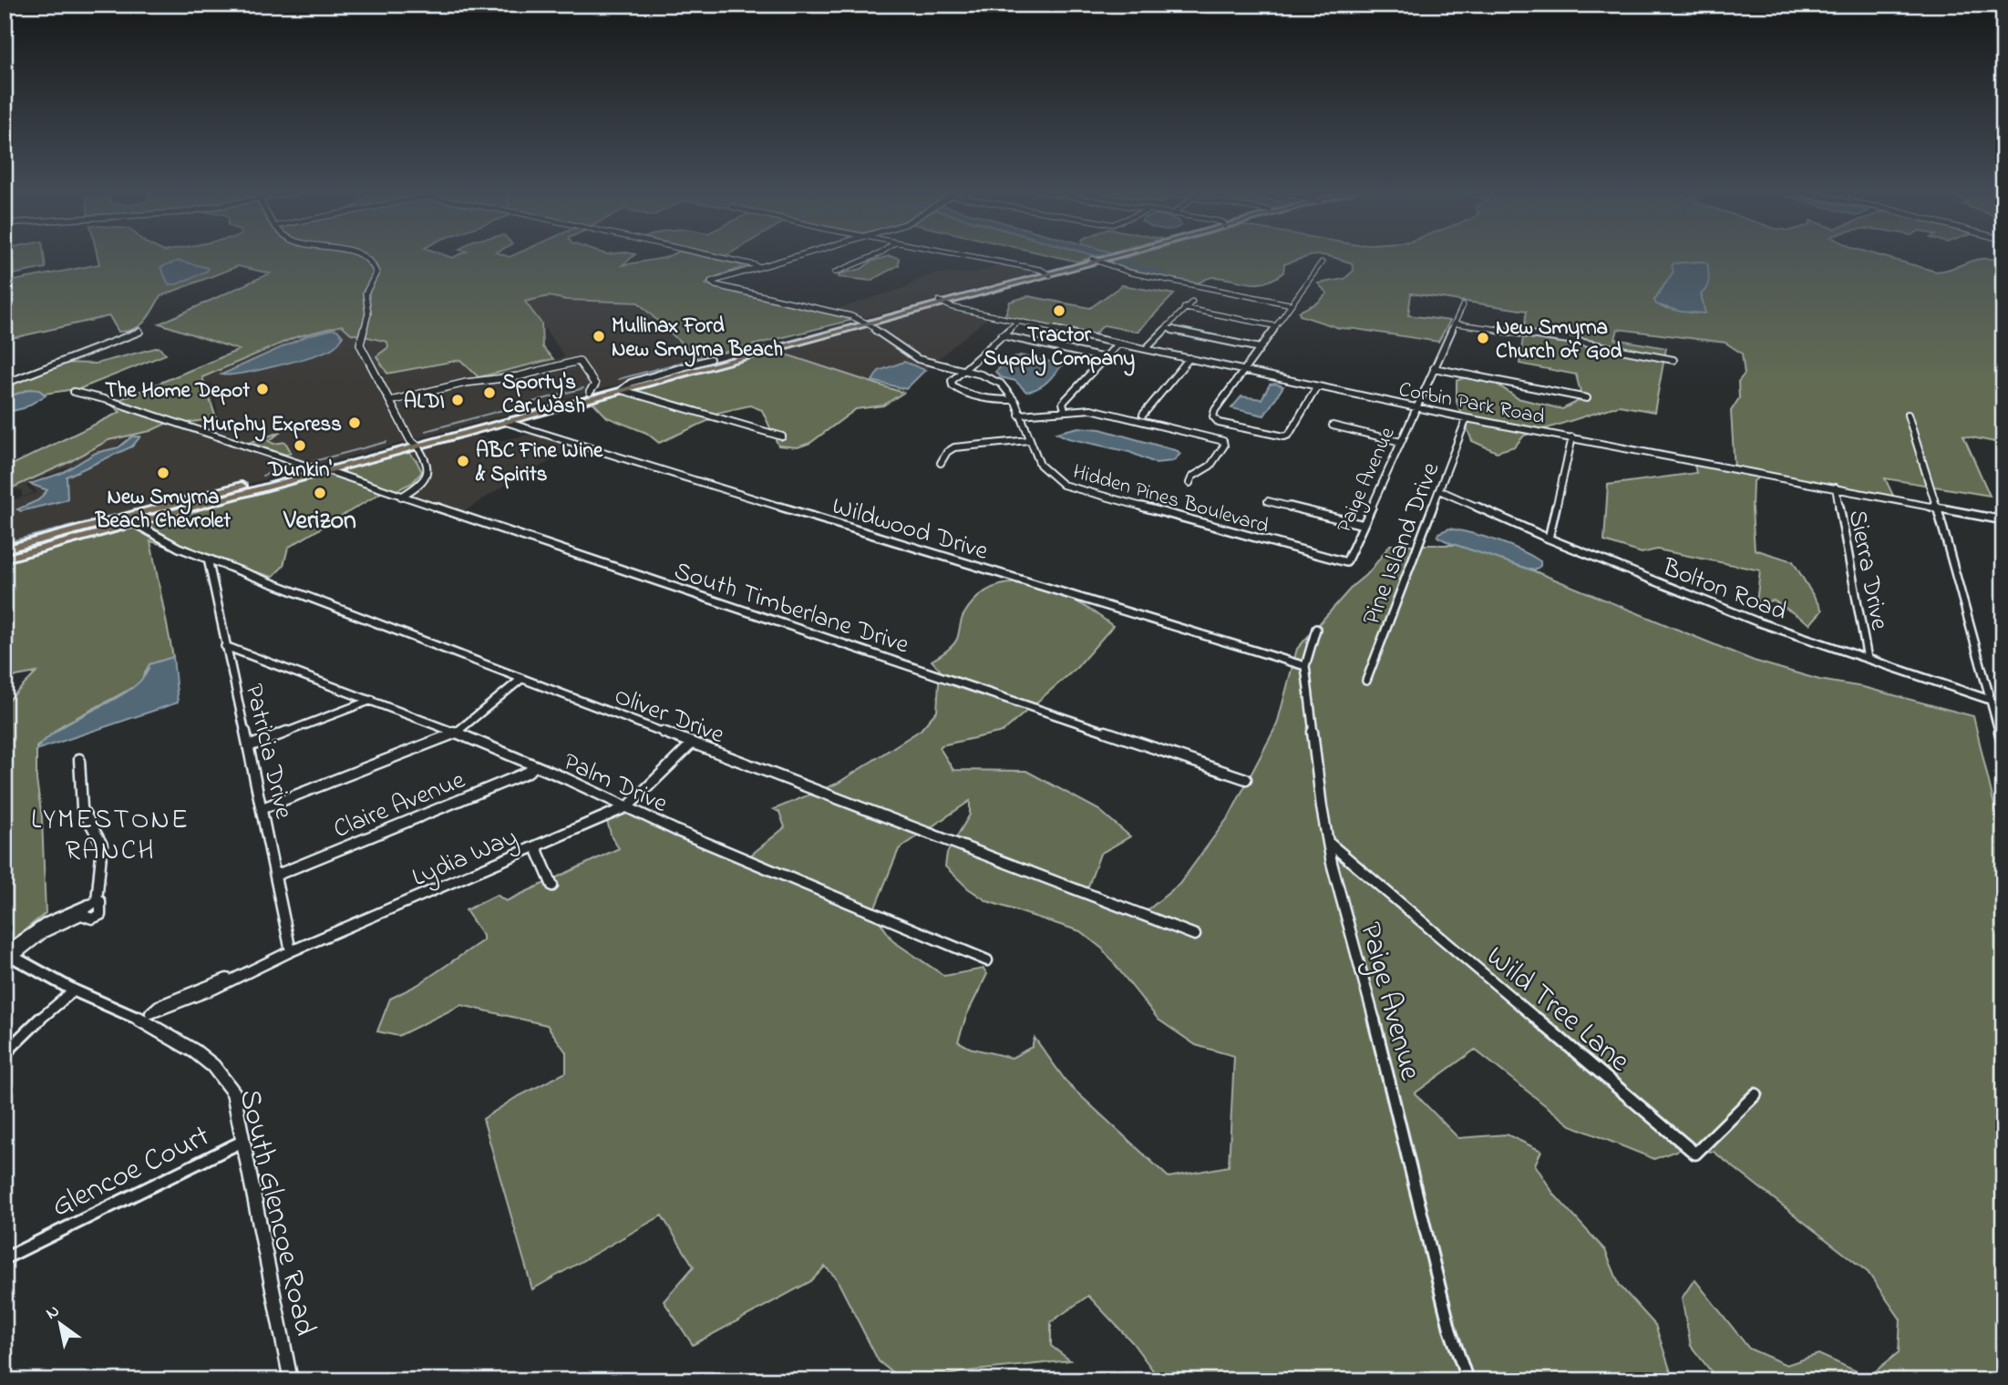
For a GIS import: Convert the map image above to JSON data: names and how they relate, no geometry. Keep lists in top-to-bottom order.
{
  "streets": {
    "street": [
      "Corbin Park Road",
      "Paige Avenue",
      "Hidden Pines Boulevard",
      "Wildwood Drive",
      "Pine Island Drive",
      "Sierra Drive",
      "Bolton Road",
      "South Timberlane Drive",
      "Oliver Drive",
      "Patricia Drive",
      "Palm Drive",
      "Claire Avenue",
      "Lydia Way",
      "Wild Tree Lane",
      "Glencoe Court",
      "South Glencoe Road"
    ]
  },
  "crossings": [
    ["Corbin Park Road", "Paige Avenue"],
    ["Corbin Park Road", "Pine Island Drive"],
    ["Corbin Park Road", "Sierra Drive"],
    ["Paige Avenue", "Hidden Pines Boulevard"],
    ["Paige Avenue", "Wildwood Drive"],
    ["Paige Avenue", "Wild Tree Lane"],
    ["Pine Island Drive", "Bolton Road"],
    ["Sierra Drive", "Bolton Road"],
    ["Oliver Drive", "Patricia Drive"],
    ["Oliver Drive", "Lydia Way"],
    ["Patricia Drive", "Palm Drive"],
    ["Patricia Drive", "Claire Avenue"],
    ["Patricia Drive", "Lydia Way"],
    ["Palm Drive", "Claire Avenue"],
    ["Palm Drive", "Lydia Way"],
    ["Lydia Way", "South Glencoe Road"],
    ["Glencoe Court", "South Glencoe Road"]
  ],
  "districts": ["LYMESTONE RANCH"],
  "places": [
    "Tractor Supply Company",
    "Mullinax Ford New Smyrna Beach",
    "New Smyrna Church of God",
    "The Home Depot",
    "Sporty's Car Wash",
    "ALDI",
    "Murphy Express",
    "Dunkin'",
    "ABC Fine Wine & Spirits",
    "New Smyrna Beach Chevrolet",
    "Verizon"
  ],
  "north": "top left"
}
